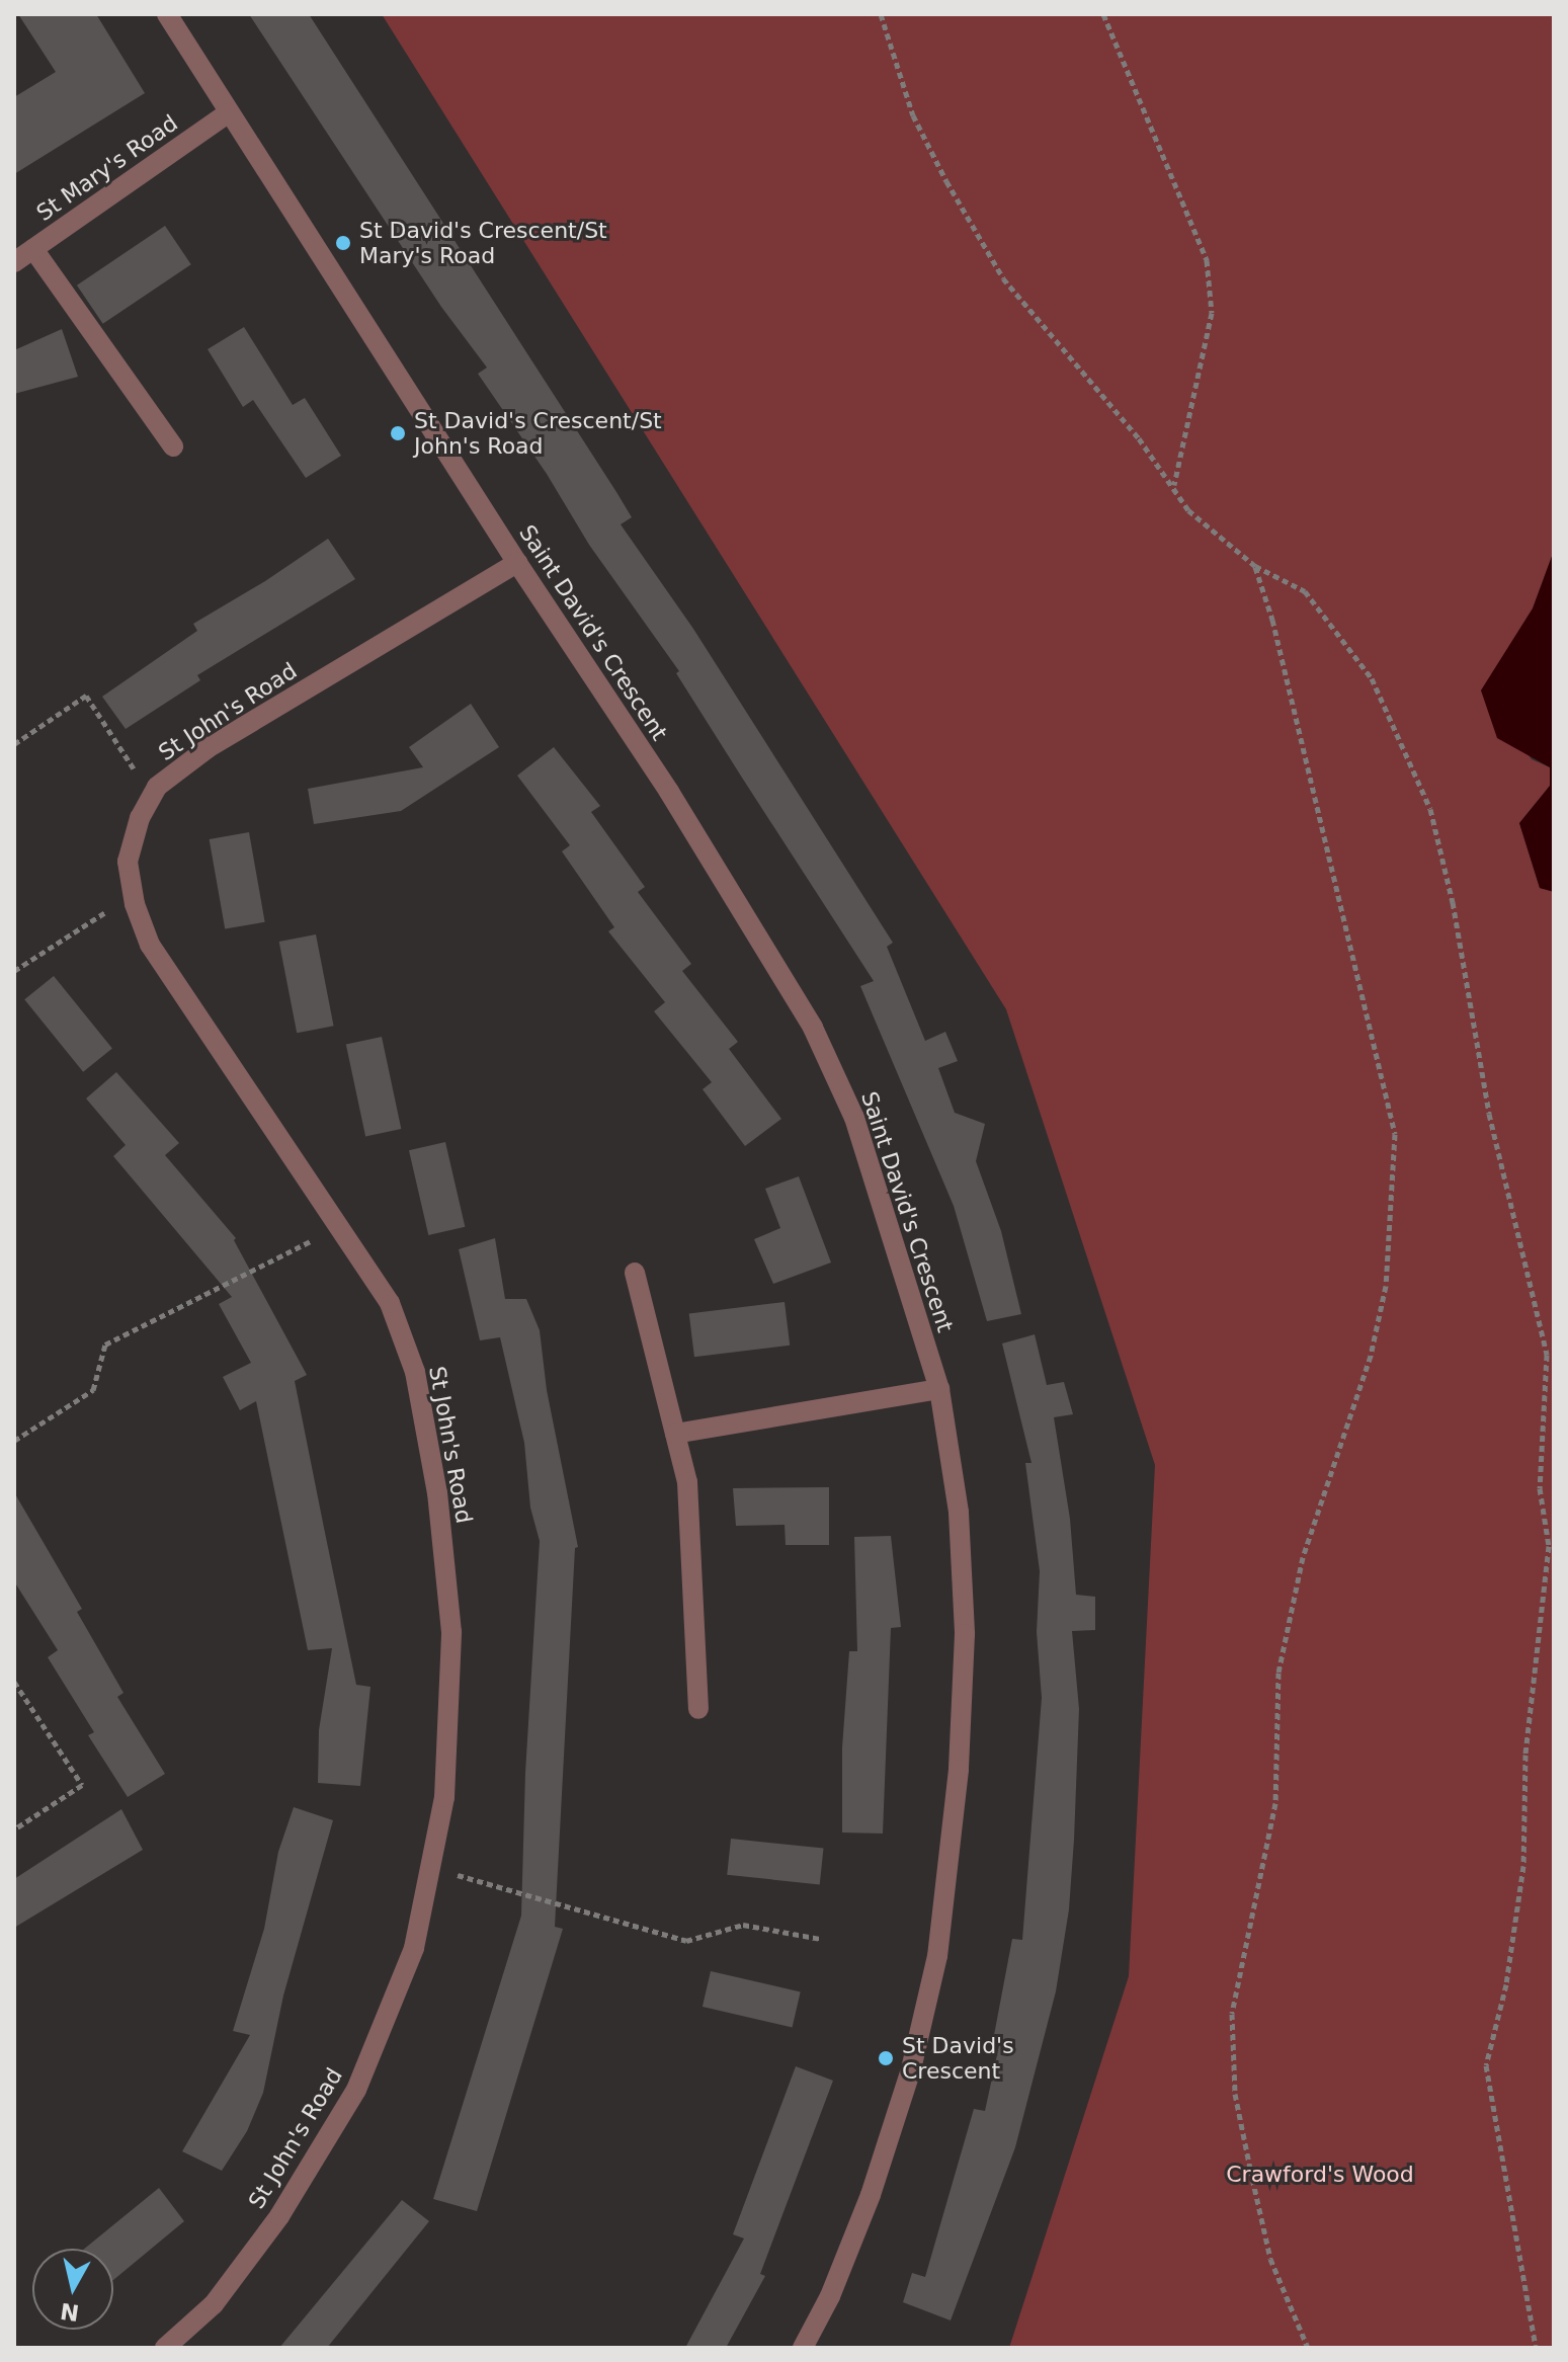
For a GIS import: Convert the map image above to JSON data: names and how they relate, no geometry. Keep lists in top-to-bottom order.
{
  "streets": {
    "street": ["St Mary's Road", "Saint David's Crescent", "St John's Road"]
  },
  "crossings": [
    ["St Mary's Road", "Saint David's Crescent"],
    ["Saint David's Crescent", "St John's Road"]
  ],
  "parks": ["Crawford's Wood"],
  "places": ["St David's Crescent/St Mary's Road", "St David's Crescent/St John's Road", "St David's Crescent"],
  "north": "bottom"
}
